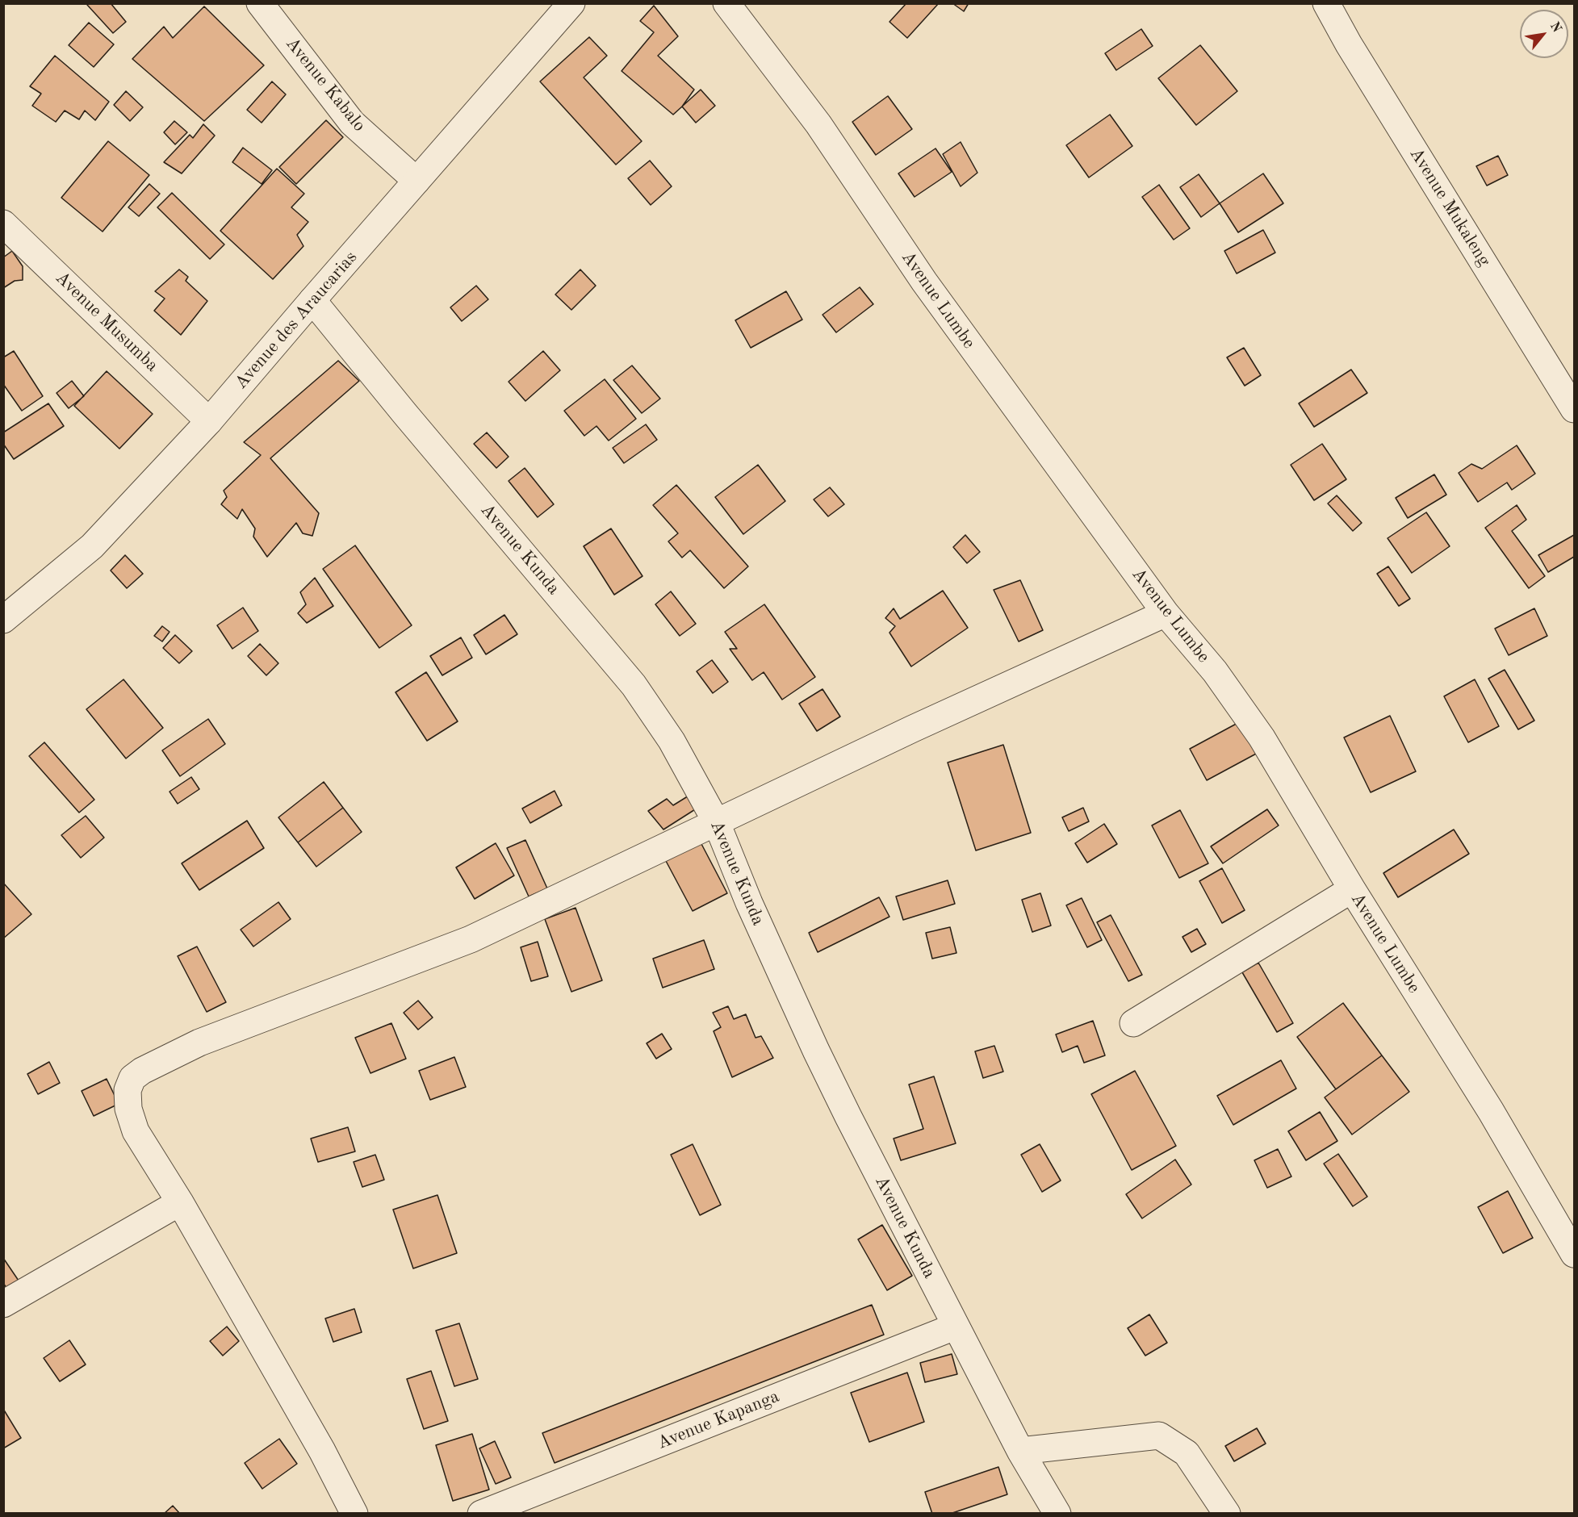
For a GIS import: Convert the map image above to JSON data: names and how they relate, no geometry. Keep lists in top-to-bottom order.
{
  "streets": {
    "street": [
      "Avenue Kabalo",
      "Avenue Mukaleng",
      "Avenue Lumbe",
      "Avenue des Araucarias",
      "Avenue Musumba",
      "Avenue Kunda",
      "Avenue Kapanga"
    ]
  },
  "crossings": [
    ["Avenue Kabalo", "Avenue des Araucarias"],
    ["Avenue des Araucarias", "Avenue Musumba"],
    ["Avenue des Araucarias", "Avenue Kunda"],
    ["Avenue Kunda", "Avenue Kapanga"]
  ],
  "north": "top right"
}
